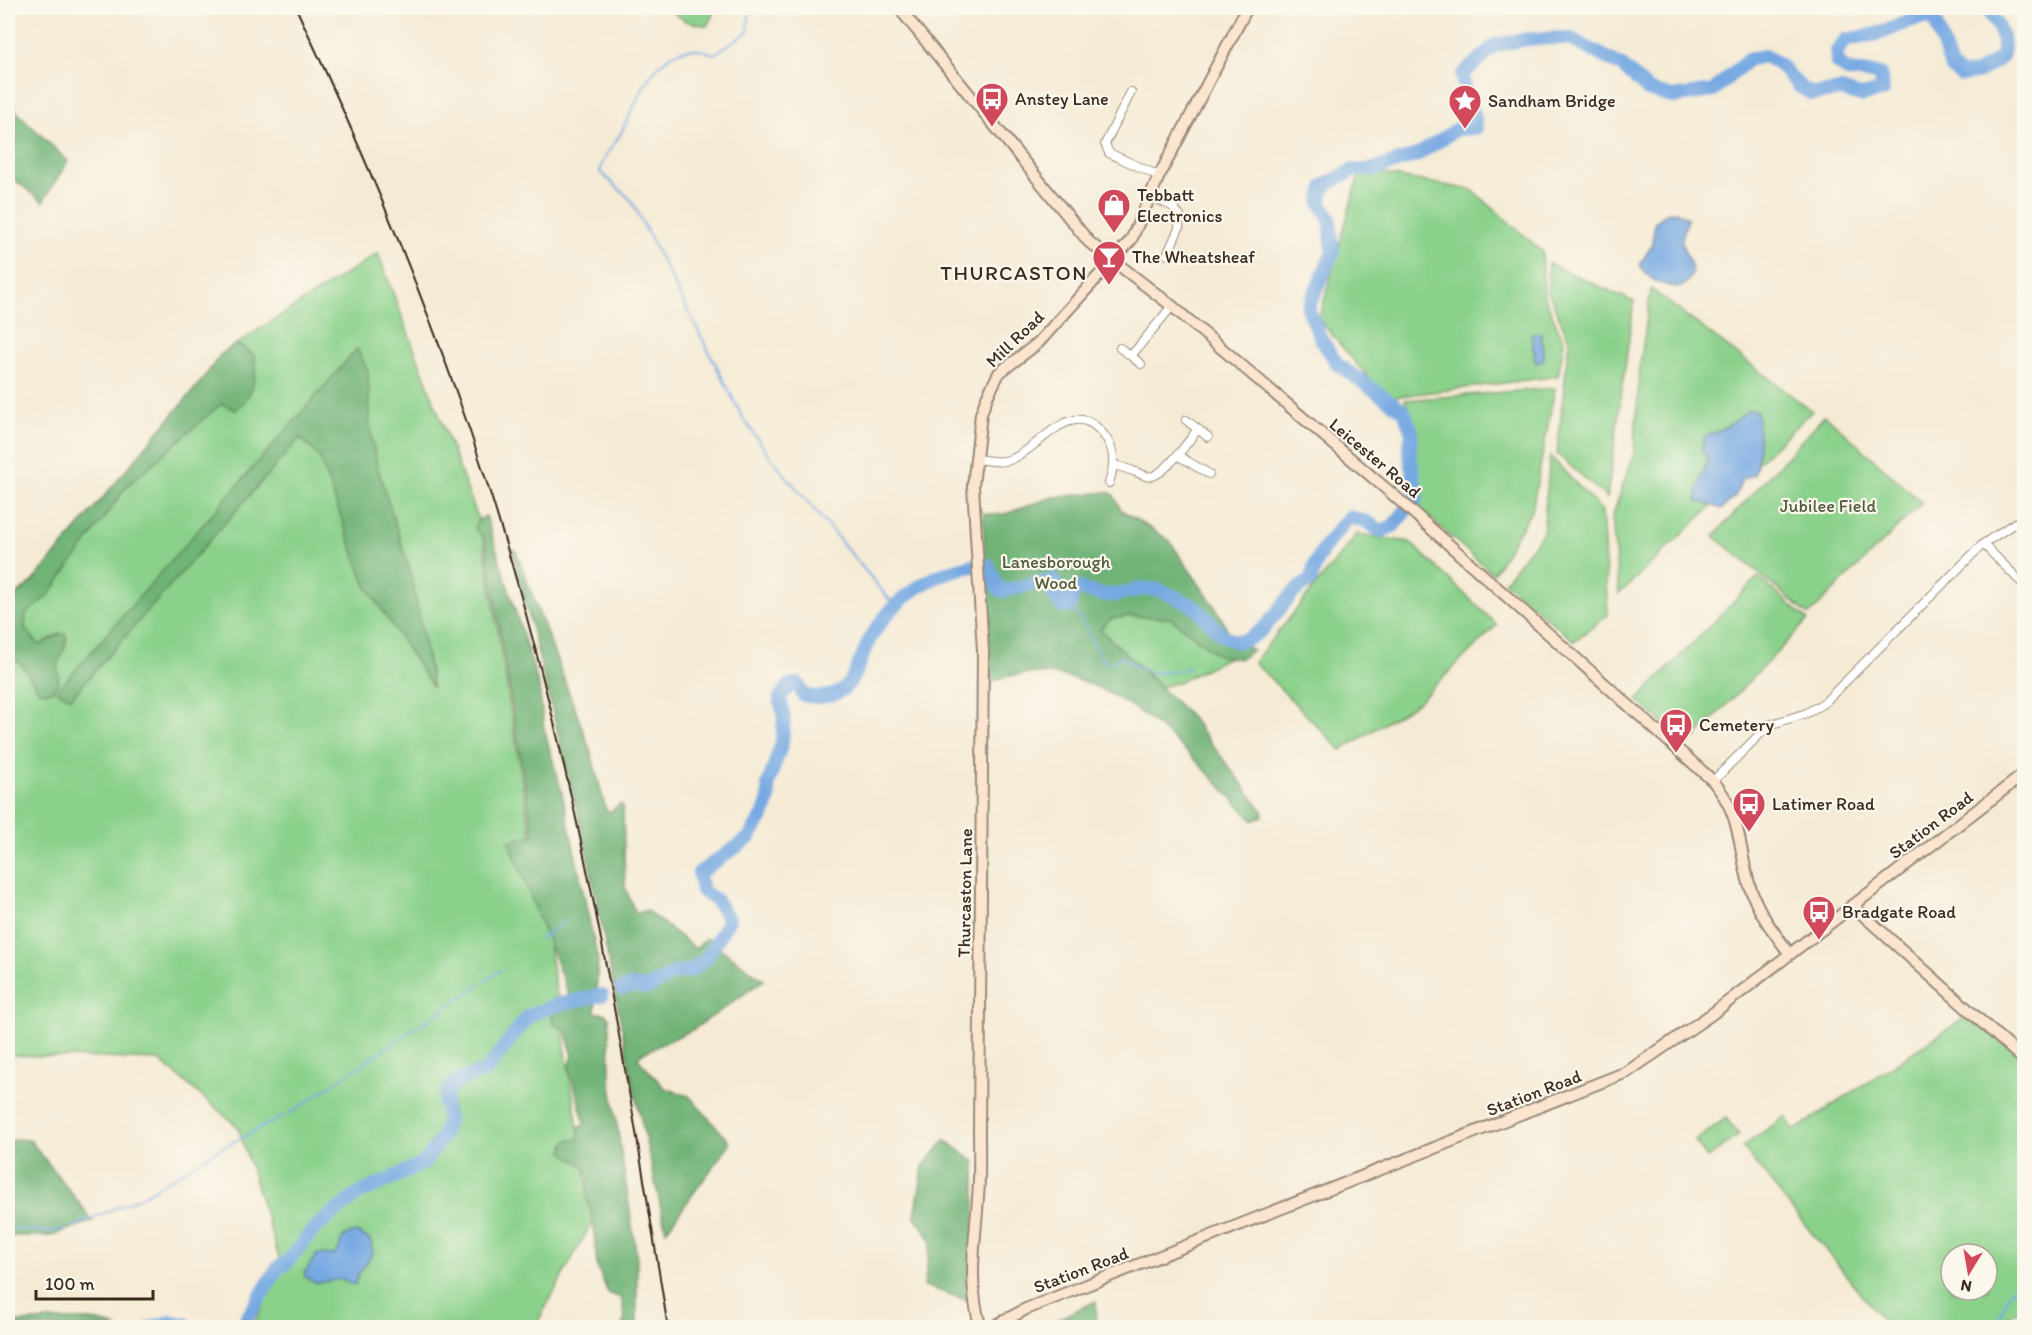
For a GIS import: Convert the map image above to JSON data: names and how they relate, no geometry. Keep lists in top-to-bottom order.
{
  "streets": {
    "street": [
      "Mill Road",
      "Leicester Road",
      "Station Road",
      "Thurcaston Lane"
    ]
  },
  "crossings": [
    ["Mill Road", "Leicester Road"],
    ["Mill Road", "Thurcaston Lane"],
    ["Leicester Road", "Station Road"]
  ],
  "districts": ["THURCASTON"],
  "parks": ["Jubilee Field", "Lanesborough Wood"],
  "places": {
    "bus stop": [
      "Anstey Lane",
      "Cemetery",
      "Latimer Road",
      "Bradgate Road"
    ],
    "place": ["Sandham Bridge"],
    "shop": ["Tebbatt Electronics"],
    "bar": ["The Wheatsheaf"]
  },
  "scale_bar": "100 m",
  "north": "bottom"
}
